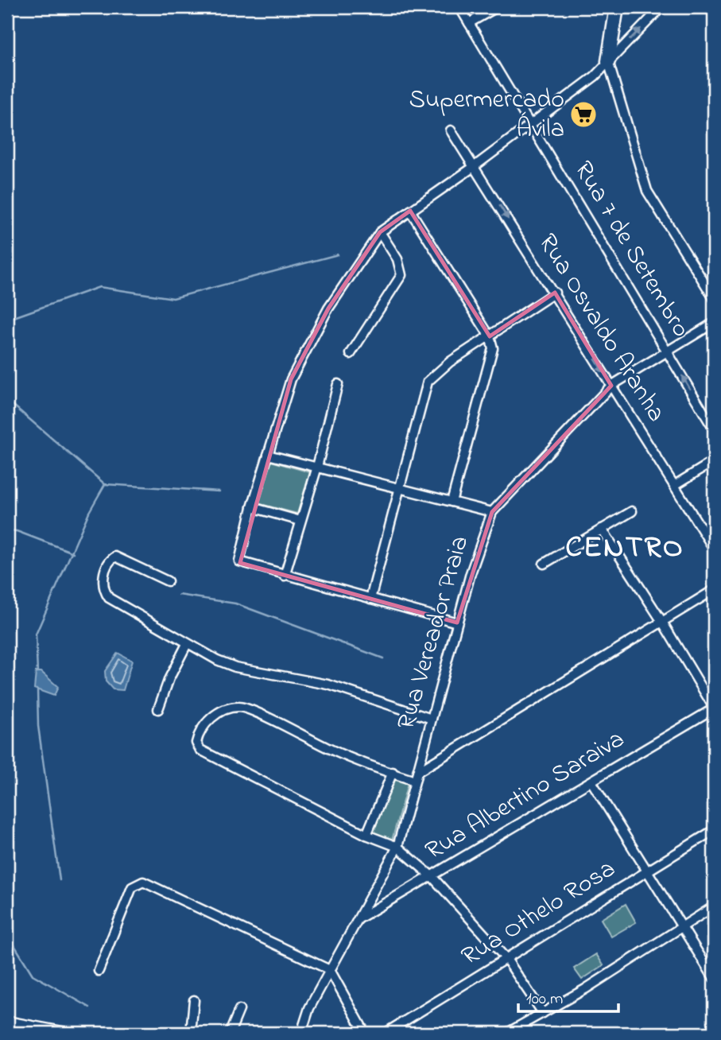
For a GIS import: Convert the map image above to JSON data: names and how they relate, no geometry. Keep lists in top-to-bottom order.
{
  "streets": {
    "street": [
      "Rua 7 de Setembro",
      "Rua Osvaldo Aranha",
      "Rua Vereador Praia",
      "Rua Albertino Saraiva",
      "Rua Othelo Rosa"
    ]
  },
  "crossings": [
    ["Rua 7 de Setembro", "Rua Vereador Praia"],
    ["Rua Osvaldo Aranha", "Rua Vereador Praia"],
    ["Rua Vereador Praia", "Rua Albertino Saraiva"]
  ],
  "one_way": ["Rua Osvaldo Aranha"],
  "districts": ["CENTRO"],
  "places": {
    "supermarket": ["Supermercado Ávila"]
  },
  "scale_bar": "100 m"
}
